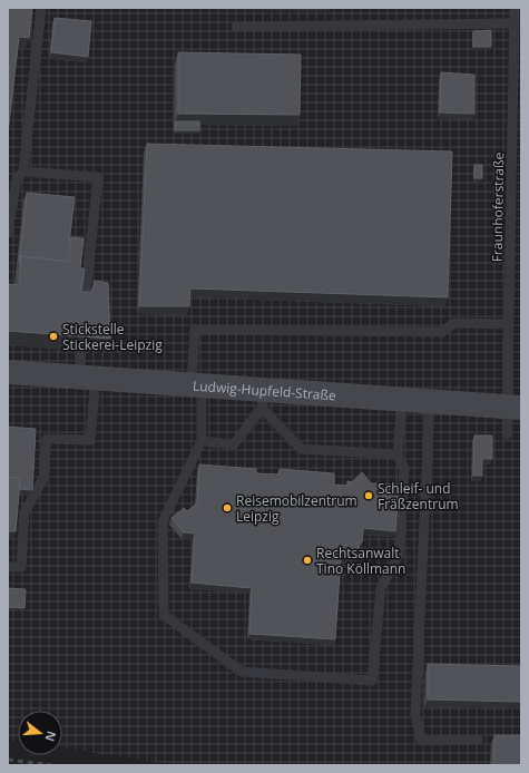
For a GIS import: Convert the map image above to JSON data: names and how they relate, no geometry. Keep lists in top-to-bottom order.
{
  "streets": {
    "main road": ["Ludwig-Hupfeld-Straße"],
    "lane": ["Fraunhoferstraße"]
  },
  "crossings": [
    ["Fraunhoferstraße", "Ludwig-Hupfeld-Straße"]
  ],
  "places": [
    "Stickstelle Stickerei-Leipzig",
    "Schleif- und Fräßzentrum",
    "Reisemobilzentrum Leipzig",
    "Rechtsanwalt Tino Köllmann"
  ],
  "north": "right"
}
